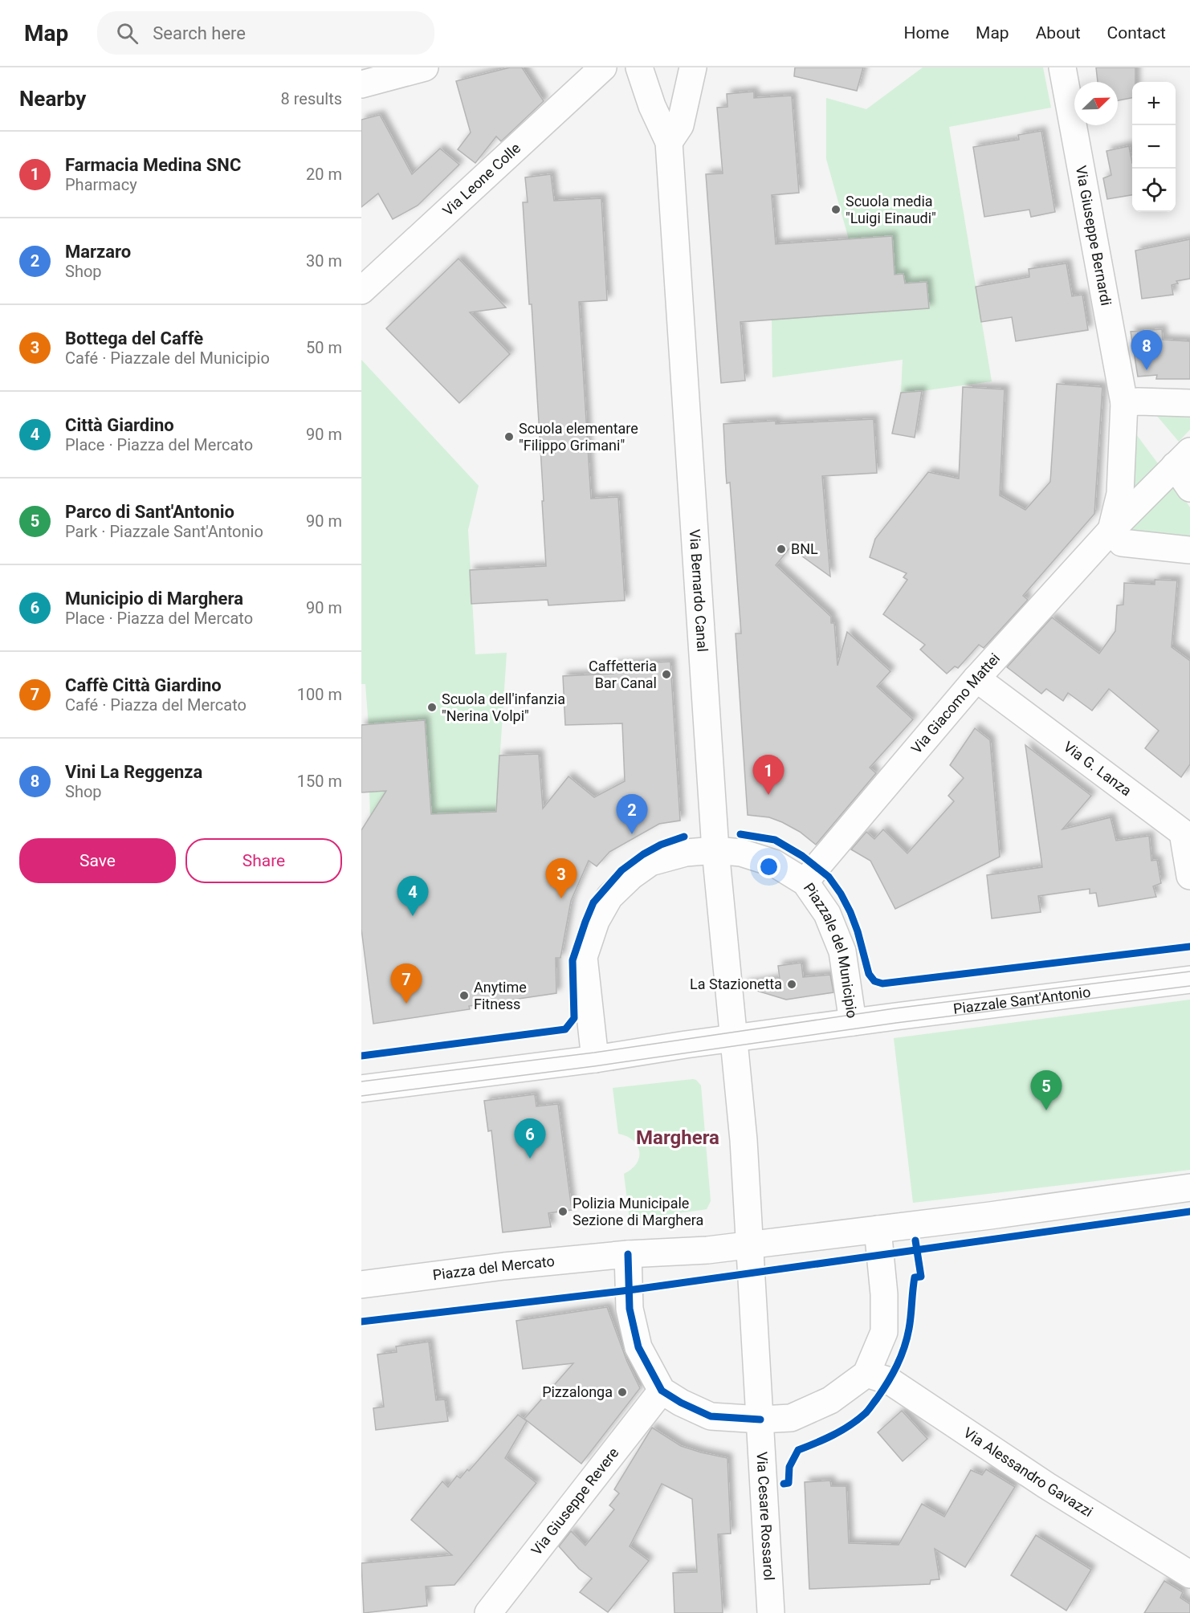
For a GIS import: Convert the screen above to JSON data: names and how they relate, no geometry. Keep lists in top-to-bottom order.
{
  "streets": {
    "street": [
      "Via Leone Colle",
      "Via Giuseppe Bernardi",
      "Via Bernardo Canal",
      "Via Giacomo Mattei",
      "Via G. Lanza",
      "Piazzale del Municipio",
      "Piazzale Sant'Antonio",
      "Piazza del Mercato",
      "Via Alessandro Gavazzi",
      "Via Giuseppe Revere",
      "Via Cesare Rossarol"
    ]
  },
  "crossings": [
    ["Via Giuseppe Bernardi", "Via Giacomo Mattei"],
    ["Via Bernardo Canal", "Piazzale del Municipio"],
    ["Via Giacomo Mattei", "Via G. Lanza"],
    ["Via Giacomo Mattei", "Piazzale del Municipio"],
    ["Piazzale del Municipio", "Piazzale Sant'Antonio"]
  ],
  "districts": ["Marghera"],
  "places": [
    "Scuola media \"Luigi Einaudi\"",
    "Scuola elementare \"Filippo Grimani\"",
    "BNL",
    "Caffetteria Bar Canal",
    "Scuola dell'infanzia \"Nerina Volpi\"",
    "La Stazionetta",
    "Anytime Fitness",
    "Polizia Municipale Sezione di Marghera",
    "Pizzalonga"
  ],
  "north": "top right",
  "page": {
    "header": "Map",
    "search": "Search here",
    "nav": [
      "Home",
      "Map",
      "About",
      "Contact"
    ],
    "heading": ["Nearby", "8 results"],
    "map_buttons": ["+", "−"],
    "list": [
      {
        "mark": "1",
        "name": "Farmacia Medina SNC",
        "note": "Pharmacy",
        "value": "20 m"
      },
      {
        "mark": "2",
        "name": "Marzaro",
        "note": "Shop",
        "value": "30 m"
      },
      {
        "mark": "3",
        "name": "Bottega del Caffè",
        "note": "Café · Piazzale del Municipio",
        "value": "50 m"
      },
      {
        "mark": "4",
        "name": "Città Giardino",
        "note": "Place · Piazza del Mercato",
        "value": "90 m"
      },
      {
        "mark": "5",
        "name": "Parco di Sant'Antonio",
        "note": "Park · Piazzale Sant'Antonio",
        "value": "90 m"
      },
      {
        "mark": "6",
        "name": "Municipio di Marghera",
        "note": "Place · Piazza del Mercato",
        "value": "90 m"
      },
      {
        "mark": "7",
        "name": "Caffè Città Giardino",
        "note": "Café · Piazza del Mercato",
        "value": "100 m"
      },
      {
        "mark": "8",
        "name": "Vini La Reggenza",
        "note": "Shop",
        "value": "150 m"
      }
    ],
    "pins": [
      "8",
      "1",
      "2",
      "3",
      "4",
      "7",
      "5",
      "6"
    ],
    "buttons": ["Save", "Share"]
  }
}
